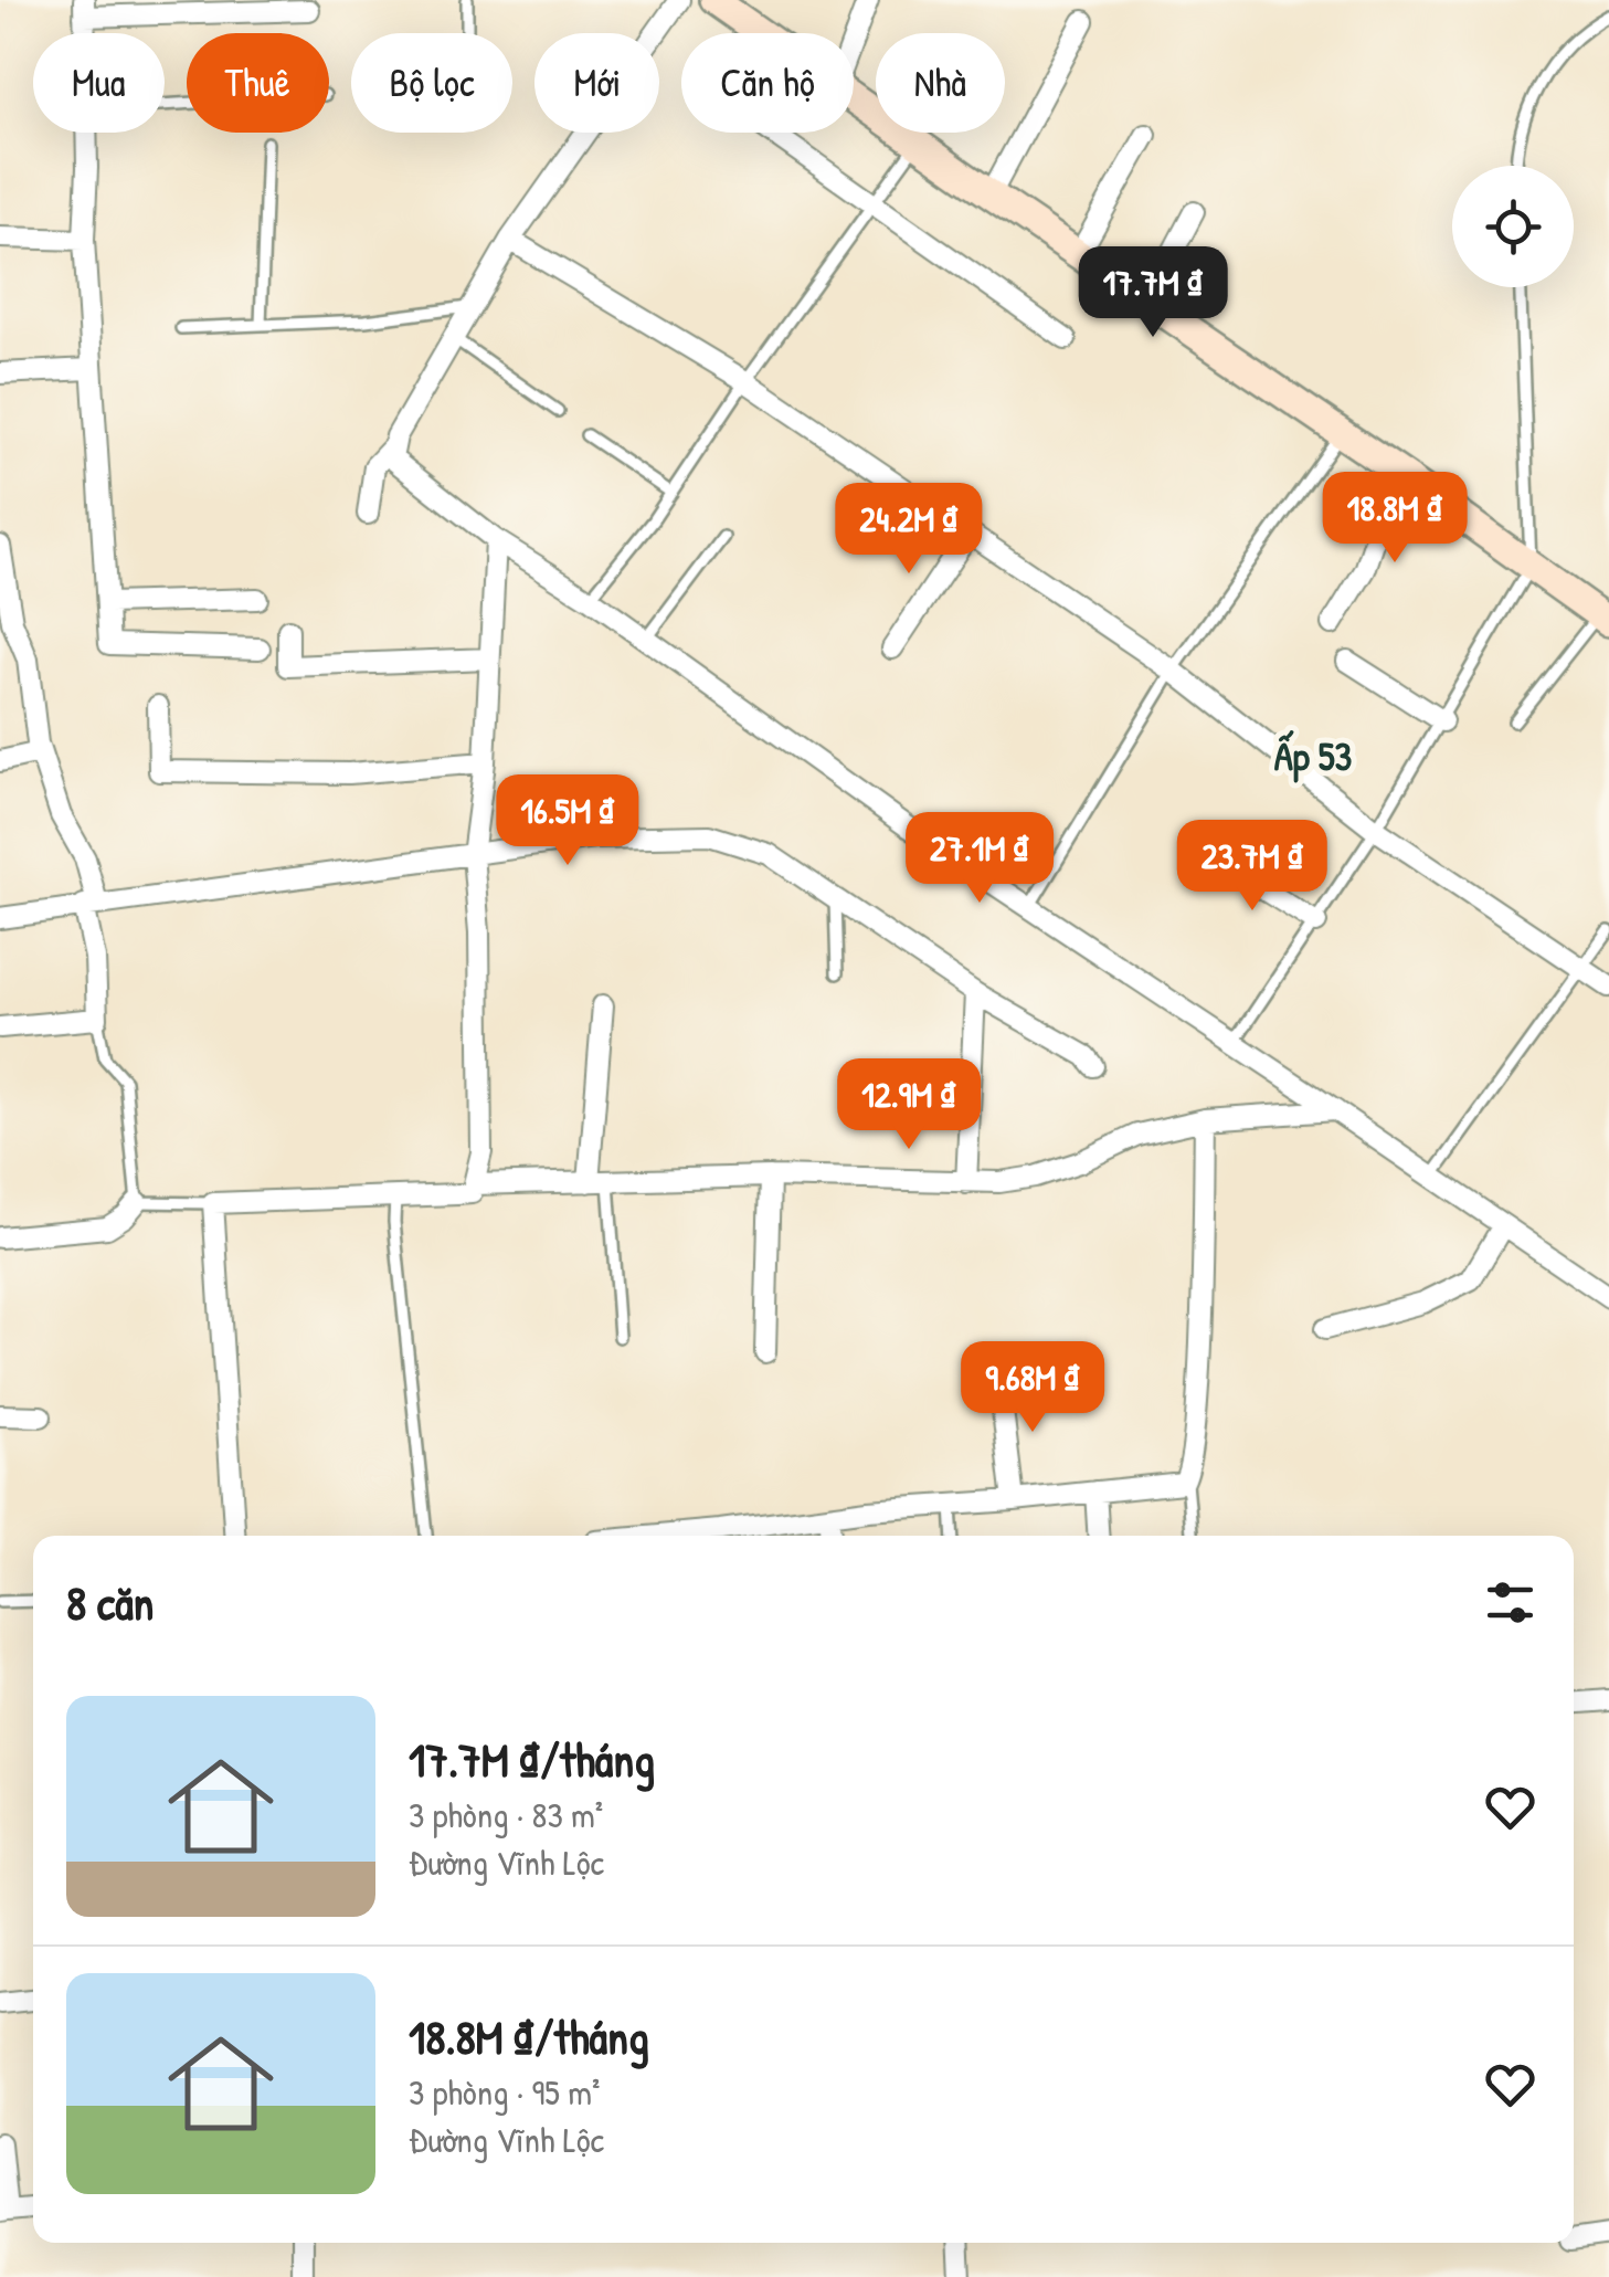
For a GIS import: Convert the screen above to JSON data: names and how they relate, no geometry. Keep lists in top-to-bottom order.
{
  "districts": ["Ấp 53"],
  "page": {
    "chip": [
      "Mua",
      "Thuê",
      "Bộ lọc",
      "Mới",
      "Căn hộ",
      "Nhà"
    ],
    "price": [
      "17.7M ₫",
      "18.8M ₫",
      "24.2M ₫",
      "16.5M ₫",
      "27.1M ₫",
      "23.7M ₫",
      "12.9M ₫",
      "9.68M ₫"
    ],
    "heading": "8 căn",
    "list": [
      {
        "name": "17.7M ₫/tháng",
        "note": "3 phòng · 83 m² · Đường Vĩnh Lộc"
      },
      {
        "name": "18.8M ₫/tháng",
        "note": "3 phòng · 95 m² · Đường Vĩnh Lộc"
      }
    ]
  }
}
